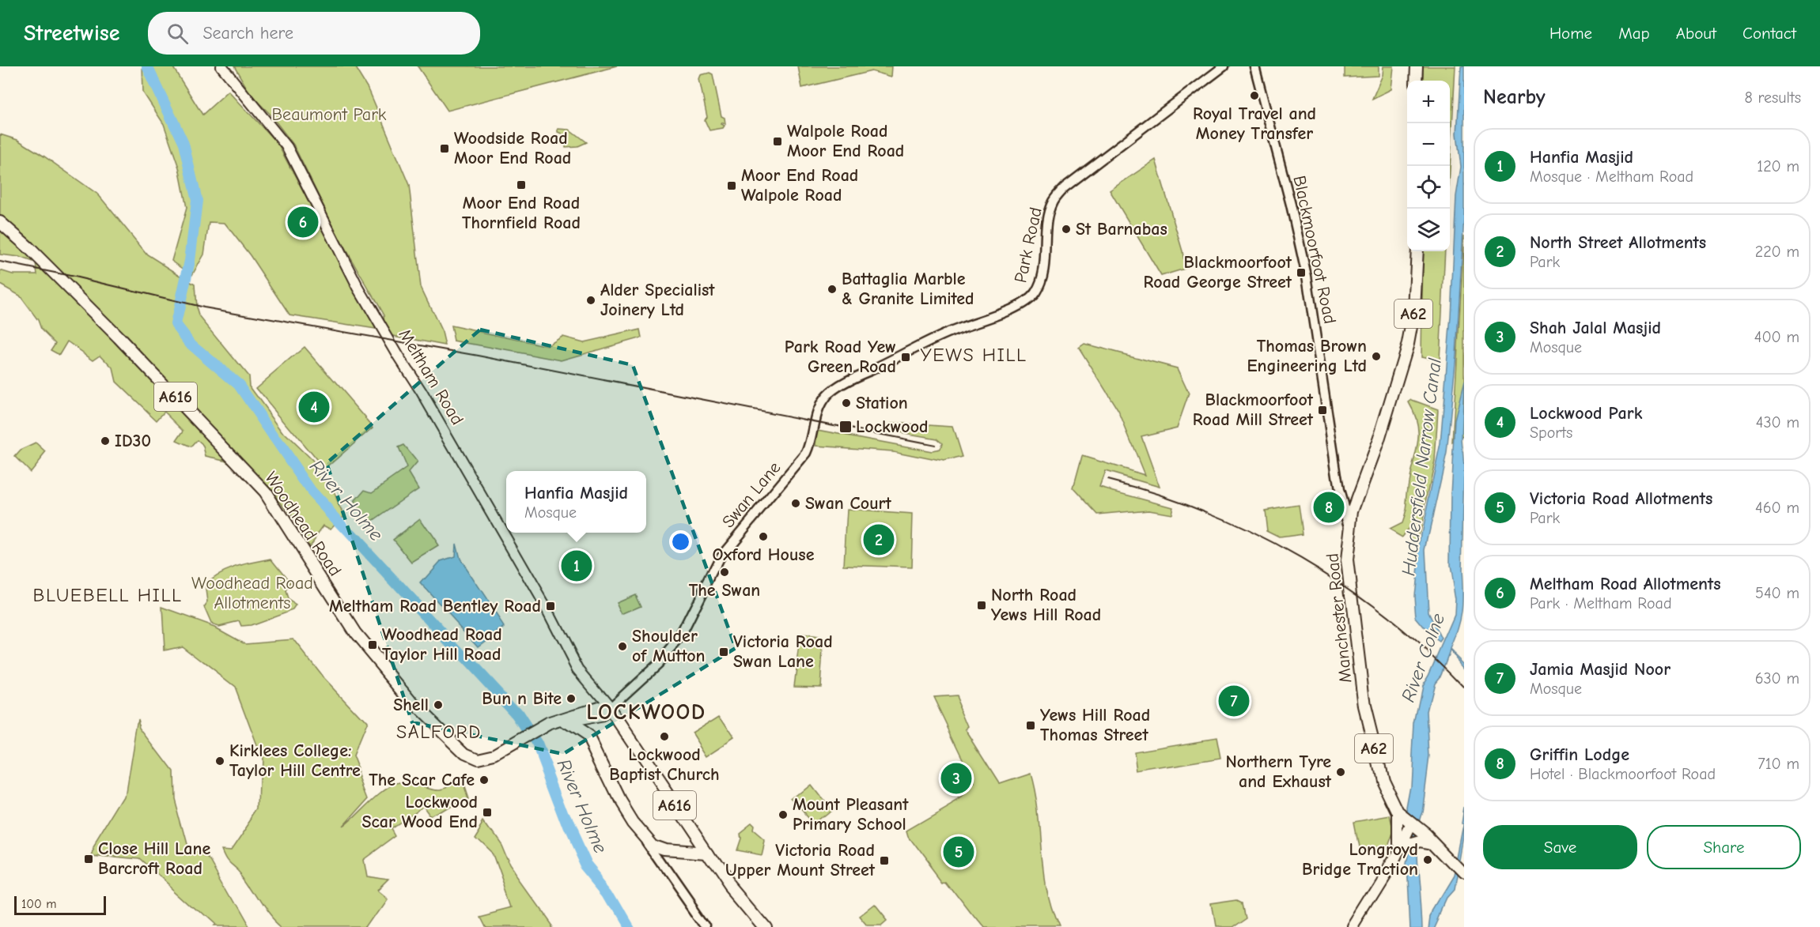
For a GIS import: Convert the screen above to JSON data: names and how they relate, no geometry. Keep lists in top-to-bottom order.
{
  "streets": {
    "main road": [
      "A62",
      "Meltham Road",
      "A616",
      "Woodhead Road",
      "Manchester Road"
    ],
    "street": ["Park Road", "Blackmoorfoot Road", "Swan Lane"]
  },
  "crossings": [
    ["Park Road", "Swan Lane"],
    ["Blackmoorfoot Road", "Manchester Road"],
    ["Meltham Road", "A616"],
    ["Meltham Road", "Swan Lane"],
    ["A616", "Swan Lane"],
    ["A616", "Woodhead Road"]
  ],
  "districts": [
    "YEWS HILL",
    "BLUEBELL HILL",
    "LOCKWOOD",
    "SALFORD"
  ],
  "water": ["Huddersfield Narrow Canal", "River Holme", "River Colne"],
  "parks": ["Beaumont Park", "Woodhead Road Allotments"],
  "places": {
    "other": [
      "Royal Travel and Money Transfer",
      "St Barnabas",
      "Battaglia Marble & Granite Limited",
      "Alder Specialist Joinery Ltd",
      "Thomas Brown Engineering Ltd",
      "Station",
      "ID30",
      "Swan Court",
      "Oxford House",
      "The Swan",
      "Shoulder of Mutton",
      "Bun n Bite",
      "Shell",
      "Lockwood Baptist Church",
      "Kirklees College: Taylor Hill Centre",
      "Northern Tyre and Exhaust",
      "The Scar Cafe",
      "Mount Pleasant Primary School",
      "Longroyd Bridge Traction"
    ],
    "transit": [
      "Walpole Road Moor End Road",
      "Woodside Road Moor End Road",
      "Moor End Road Thornfield Road",
      "Moor End Road Walpole Road",
      "Blackmoorfoot Road George Street",
      "Park Road Yew Green Road",
      "Blackmoorfoot Road Mill Street",
      "Lockwood",
      "North Road Yews Hill Road",
      "Meltham Road Bentley Road",
      "Woodhead Road Taylor Hill Road",
      "Victoria Road Swan Lane",
      "Yews Hill Road Thomas Street",
      "Lockwood Scar Wood End",
      "Close Hill Lane Barcroft Road",
      "Victoria Road Upper Mount Street"
    ]
  },
  "scale_bar": "100 m",
  "page": {
    "header": "Streetwise",
    "search": "Search here",
    "nav": [
      "Home",
      "Map",
      "About",
      "Contact"
    ],
    "heading": ["Nearby", "8 results"],
    "map_buttons": ["+", "−"],
    "list": [
      {
        "mark": "1",
        "name": "Hanfia Masjid",
        "note": "Mosque · Meltham Road",
        "value": "120 m"
      },
      {
        "mark": "2",
        "name": "North Street Allotments",
        "note": "Park",
        "value": "220 m"
      },
      {
        "mark": "3",
        "name": "Shah Jalal Masjid",
        "note": "Mosque",
        "value": "400 m"
      },
      {
        "mark": "4",
        "name": "Lockwood Park",
        "note": "Sports",
        "value": "430 m"
      },
      {
        "mark": "5",
        "name": "Victoria Road Allotments",
        "note": "Park",
        "value": "460 m"
      },
      {
        "mark": "6",
        "name": "Meltham Road Allotments",
        "note": "Park · Meltham Road",
        "value": "540 m"
      },
      {
        "mark": "7",
        "name": "Jamia Masjid Noor",
        "note": "Mosque",
        "value": "630 m"
      },
      {
        "mark": "8",
        "name": "Griffin Lodge",
        "note": "Hotel · Blackmoorfoot Road",
        "value": "710 m"
      }
    ],
    "pins": [
      "6",
      "4",
      "8",
      "2",
      "1",
      "7",
      "3",
      "5"
    ],
    "popup": ["Hanfia Masjid", "Mosque"],
    "buttons": ["Save", "Share"],
    "scale": "100 m"
  }
}
